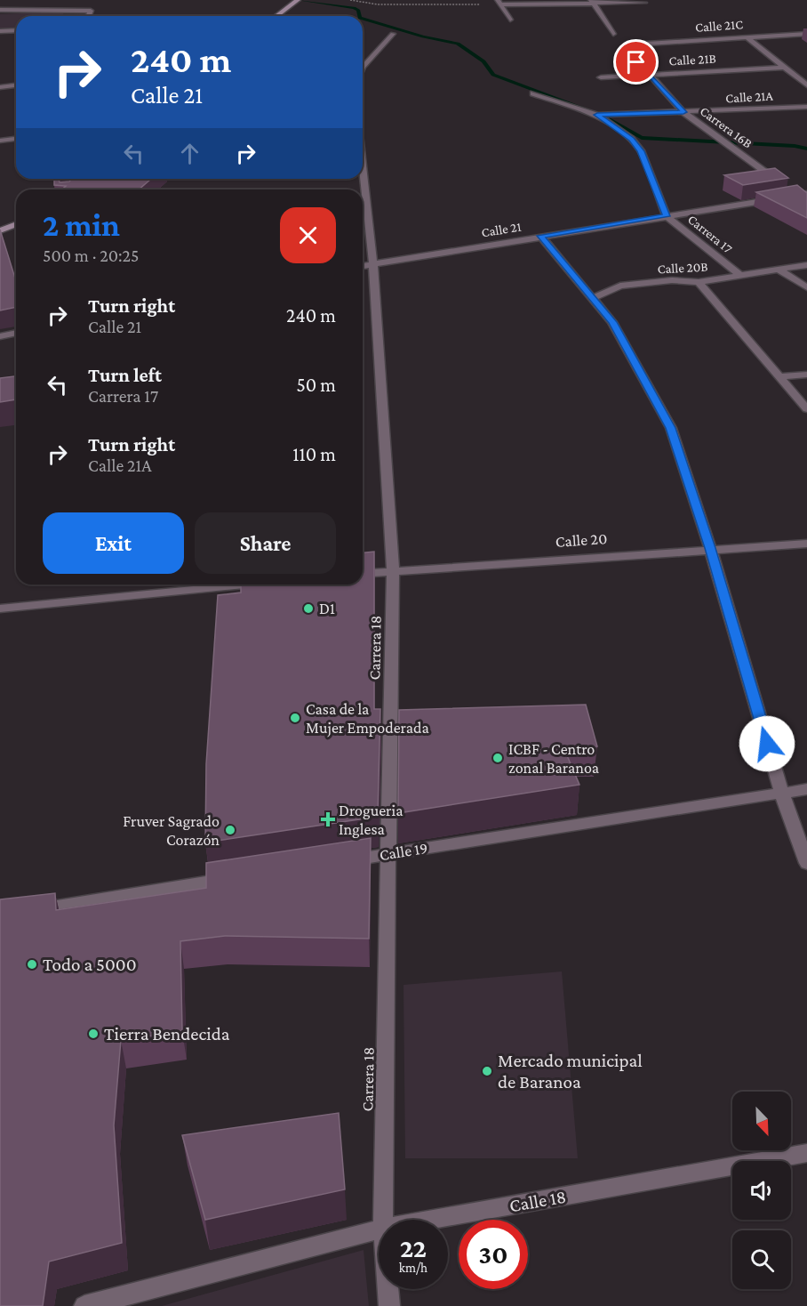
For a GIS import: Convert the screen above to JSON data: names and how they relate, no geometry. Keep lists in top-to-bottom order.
{
  "streets": {
    "street": [
      "Calle 21C",
      "Calle 21B",
      "Calle 21A",
      "Carrera 16B",
      "Calle 21",
      "Carrera 17",
      "Calle 20B",
      "Calle 20",
      "Carrera 18",
      "Calle 19",
      "Calle 18"
    ]
  },
  "crossings": [
    ["Calle 21C", "Carrera 16B"],
    ["Calle 21B", "Carrera 16B"],
    ["Calle 21A", "Carrera 16B"],
    ["Calle 21A", "Carrera 17"],
    ["Calle 21", "Carrera 17"],
    ["Calle 21", "Carrera 18"],
    ["Carrera 17", "Calle 20B"],
    ["Calle 20", "Carrera 18"],
    ["Carrera 18", "Calle 19"]
  ],
  "places": {
    "other": [
      "D1",
      "Casa de la Mujer Empoderada",
      "ICBF - Centro zonal Baranoa",
      "Fruver Sagrado Corazón",
      "Todo a 5000",
      "Tierra Bendecida",
      "Mercado municipal de Baranoa"
    ],
    "health": ["Drogueria Inglesa"]
  },
  "north": "bottom right",
  "page": {
    "turn": ["240 m", "Calle 21"],
    "heading": ["2 min", "500 m · 20:25"],
    "list": [
      {
        "name": "Turn right",
        "note": "Calle 21",
        "value": "240 m"
      },
      {
        "name": "Turn left",
        "note": "Carrera 17",
        "value": "50 m"
      },
      {
        "name": "Turn right",
        "note": "Calle 21A",
        "value": "110 m"
      }
    ],
    "buttons": ["Exit", "Share"],
    "speed": "22 km/h",
    "limit": "30"
  }
}
